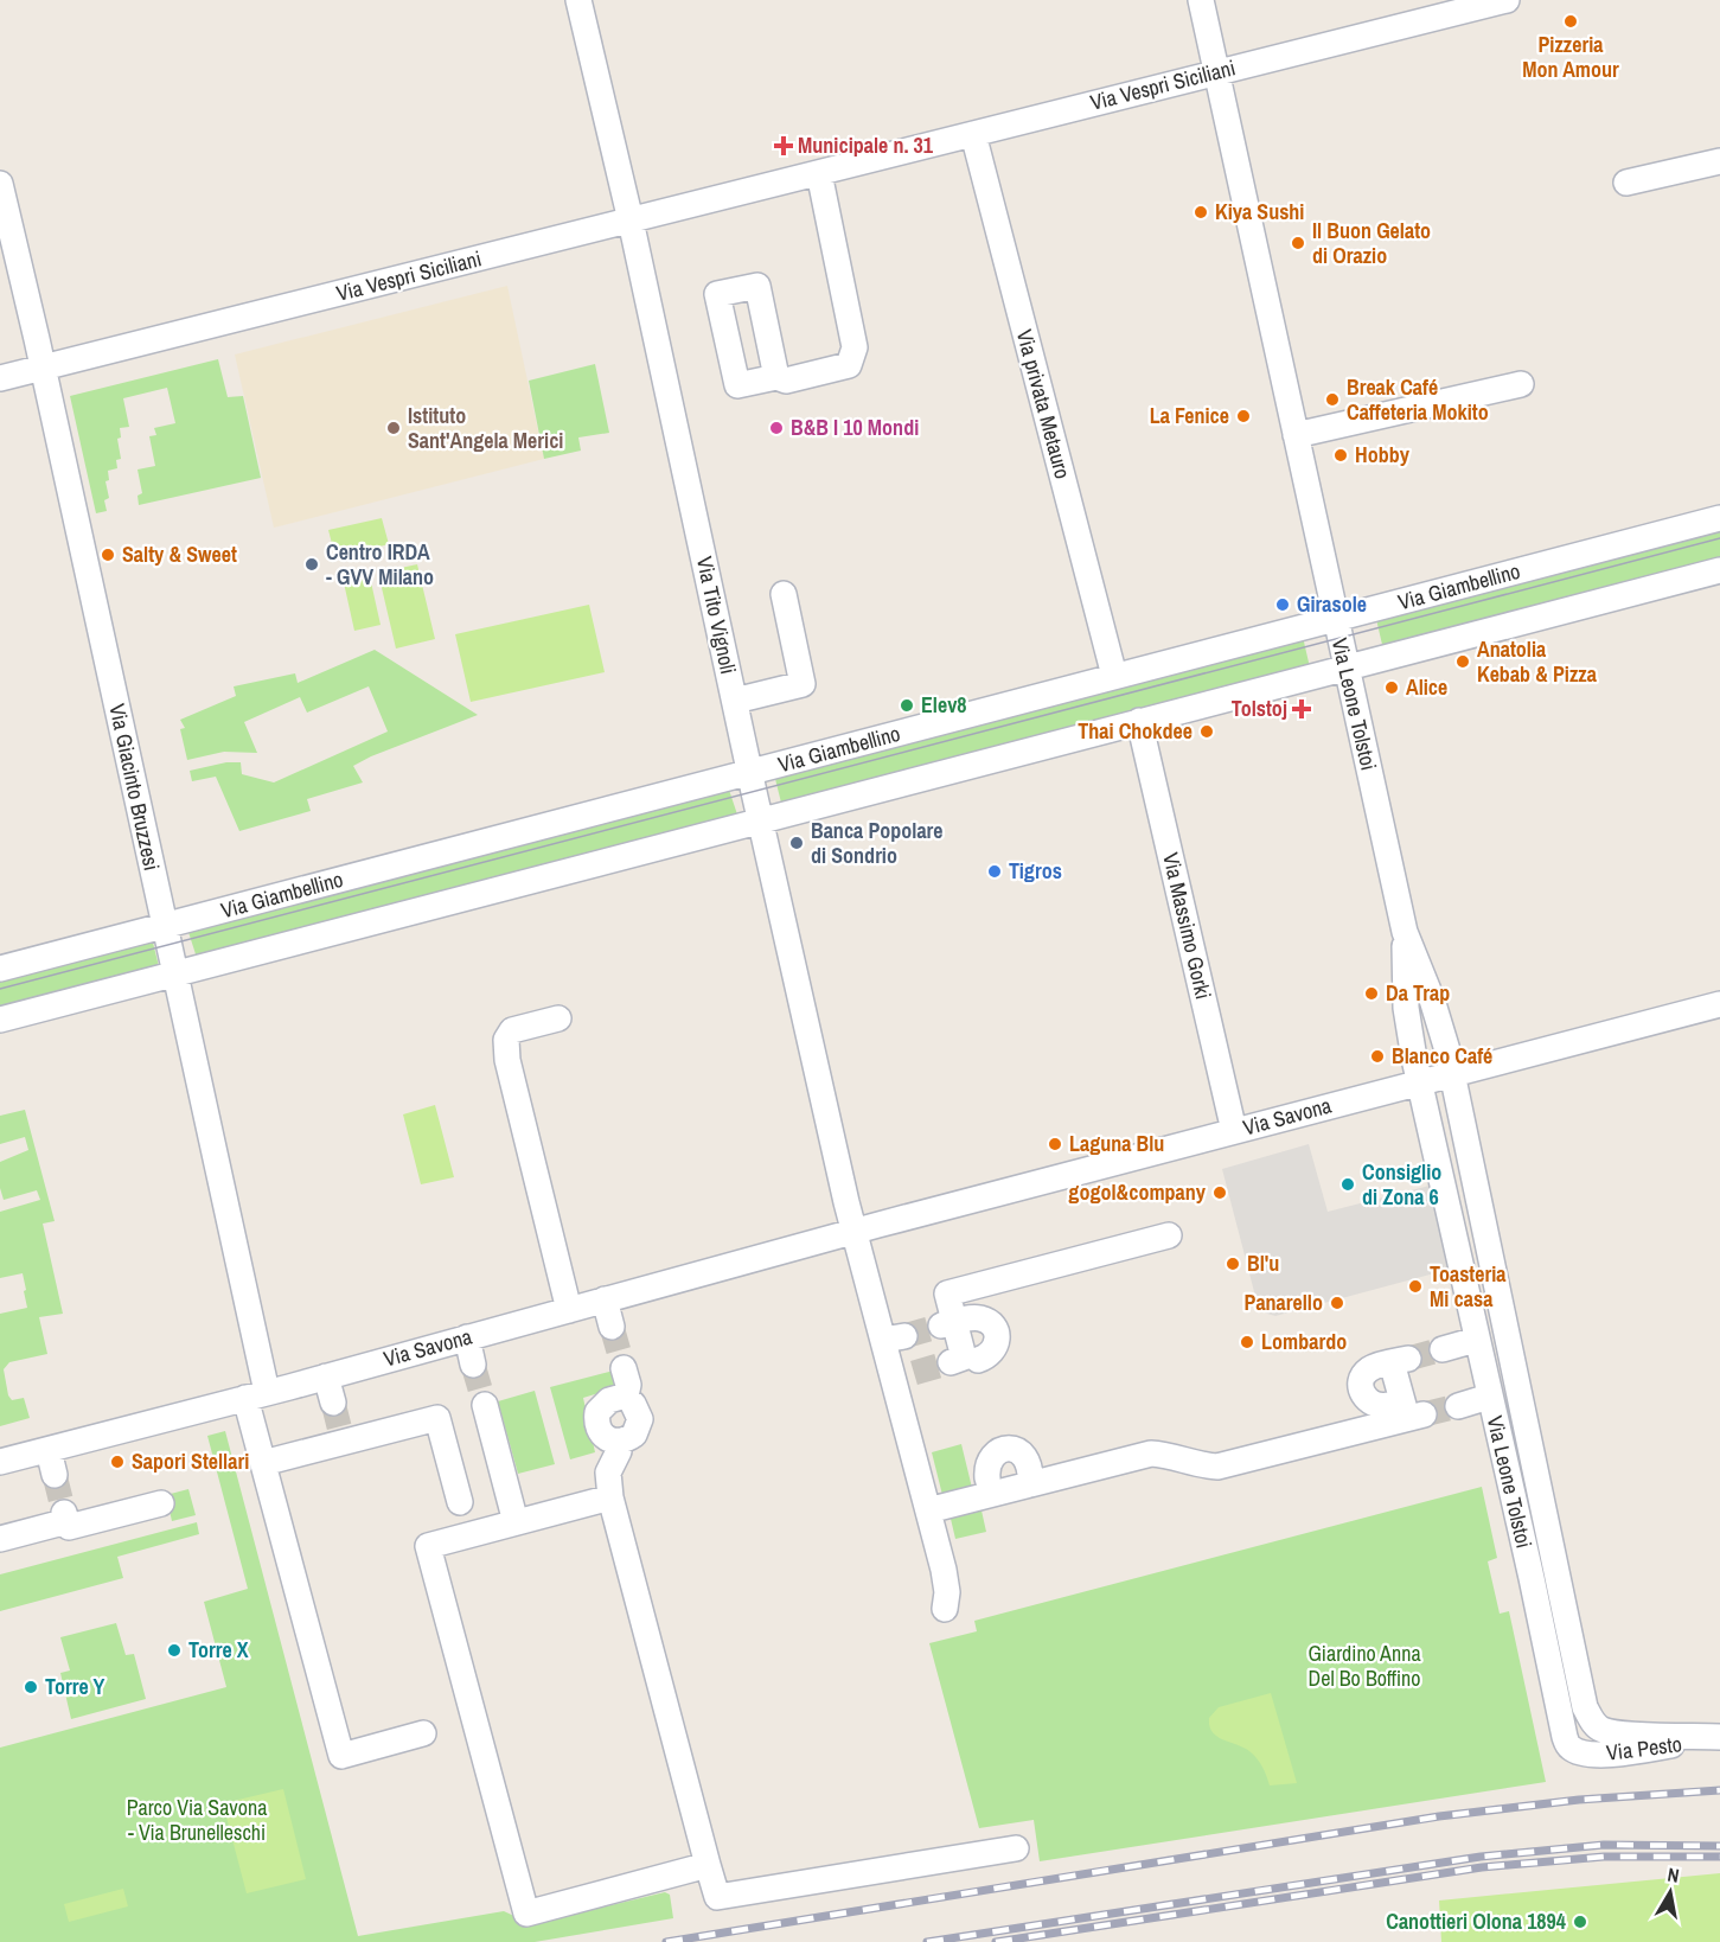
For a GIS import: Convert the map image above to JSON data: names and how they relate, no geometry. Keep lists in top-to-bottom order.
{
  "streets": {
    "street": [
      "Via Vespri Siciliani",
      "Via privata Metauro",
      "Via Giambellino",
      "Via Tito Vignoli",
      "Via Leone Tolstoi",
      "Via Giacinto Bruzzesi",
      "Via Massimo Gorki",
      "Via Savona",
      "Via Pesto"
    ]
  },
  "crossings": [
    ["Via Vespri Siciliani", "Via privata Metauro"],
    ["Via Vespri Siciliani", "Via Tito Vignoli"],
    ["Via Vespri Siciliani", "Via Leone Tolstoi"],
    ["Via Vespri Siciliani", "Via Giacinto Bruzzesi"],
    ["Via privata Metauro", "Via Giambellino"],
    ["Via Giambellino", "Via Tito Vignoli"],
    ["Via Giambellino", "Via Leone Tolstoi"],
    ["Via Giambellino", "Via Giacinto Bruzzesi"],
    ["Via Tito Vignoli", "Via Savona"],
    ["Via Leone Tolstoi", "Via Savona"],
    ["Via Leone Tolstoi", "Via Pesto"],
    ["Via Giacinto Bruzzesi", "Via Savona"],
    ["Via Massimo Gorki", "Via Savona"]
  ],
  "parks": ["Giardino Anna Del Bo Boffino", "Parco Via Savona - Via Brunelleschi"],
  "places": {
    "other": [
      "Pizzeria Mon Amour",
      "Kiya Sushi",
      "Il Buon Gelato di Orazio",
      "Break Café Caffeteria Mokito",
      "La Fenice",
      "Istituto Sant'Angela Merici",
      "B&B I 10 Mondi",
      "Hobby",
      "Salty & Sweet",
      "Centro IRDA - GVV Milano",
      "Girasole",
      "Anatolia Kebab & Pizza",
      "Alice",
      "Elev8",
      "Thai Chokdee",
      "Banca Popolare di Sondrio",
      "Tigros",
      "Da Trap",
      "Blanco Café",
      "Laguna Blu",
      "Consiglio di Zona 6",
      "gogol&company",
      "Bl'u",
      "Toasteria Mi casa",
      "Panarello",
      "Lombardo",
      "Sapori Stellari",
      "Torre X",
      "Torre Y",
      "Canottieri Olona 1894"
    ],
    "health": ["Municipale n. 31", "Tolstoj"]
  },
  "north": "top"
}
